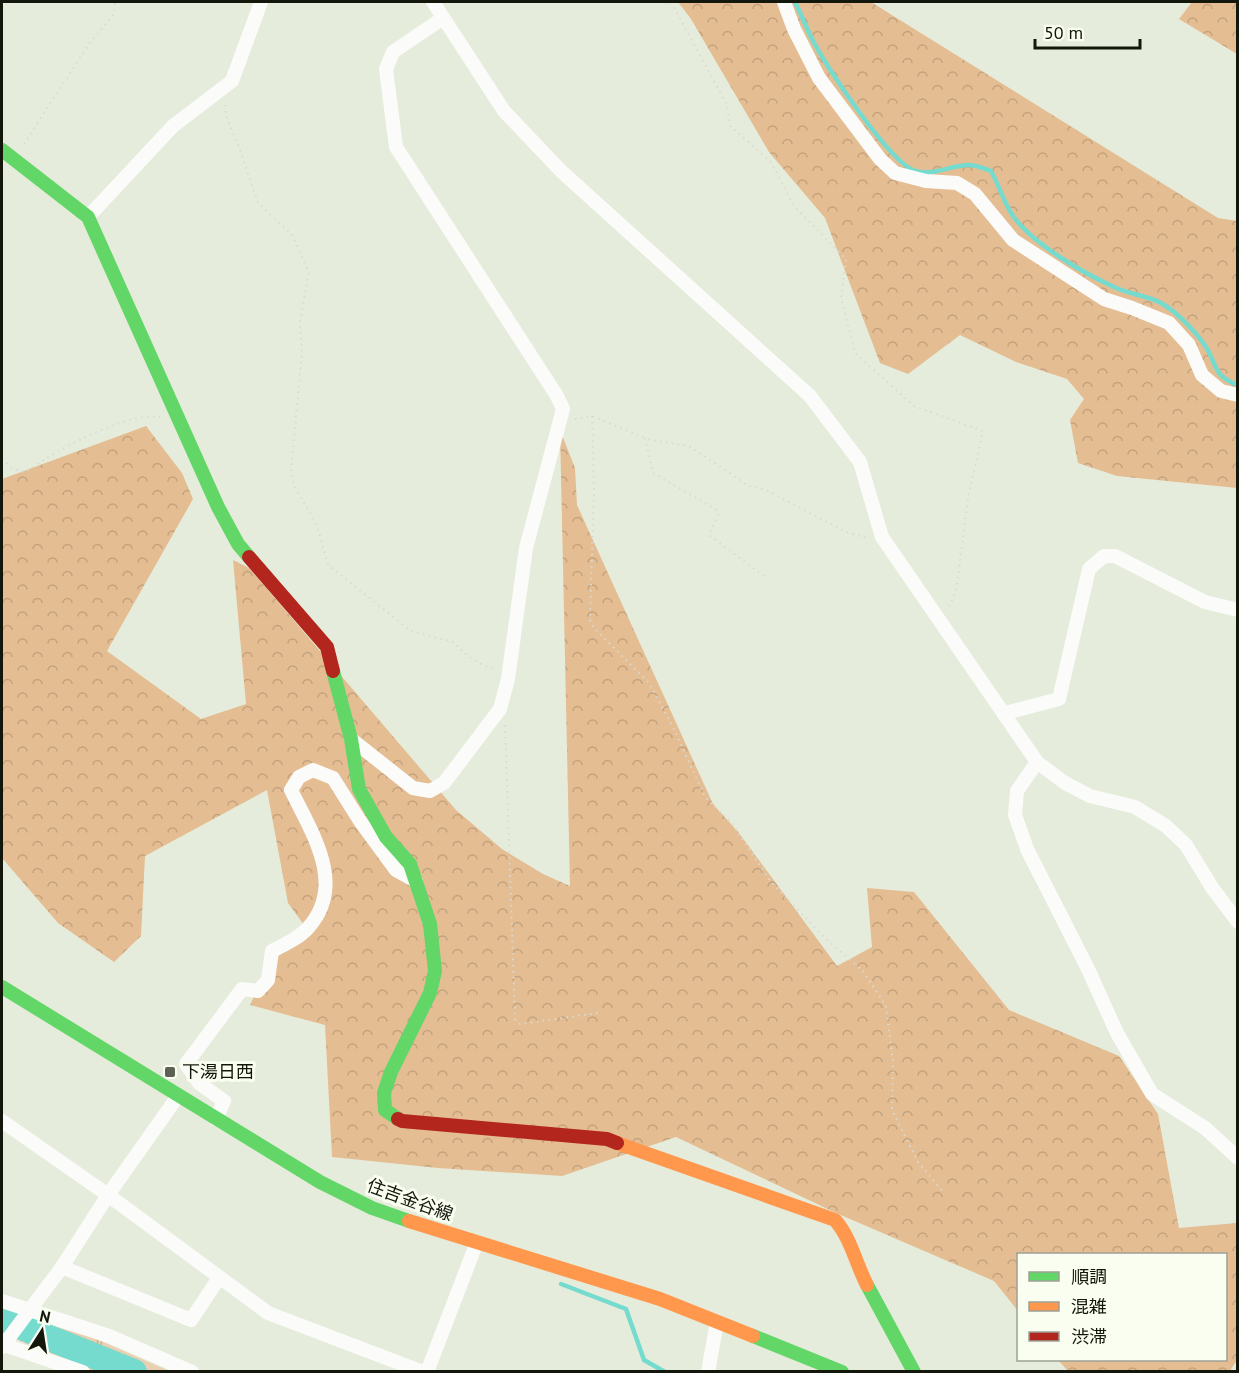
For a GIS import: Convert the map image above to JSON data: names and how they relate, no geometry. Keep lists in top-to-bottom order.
{
  "streets": {
    "street": ["住吉金谷線"]
  },
  "places": {
    "transit": ["下湯日西"]
  },
  "legend": ["順調", "混雑", "渋滞"],
  "scale_bar": "50 m",
  "north": "top"
}
